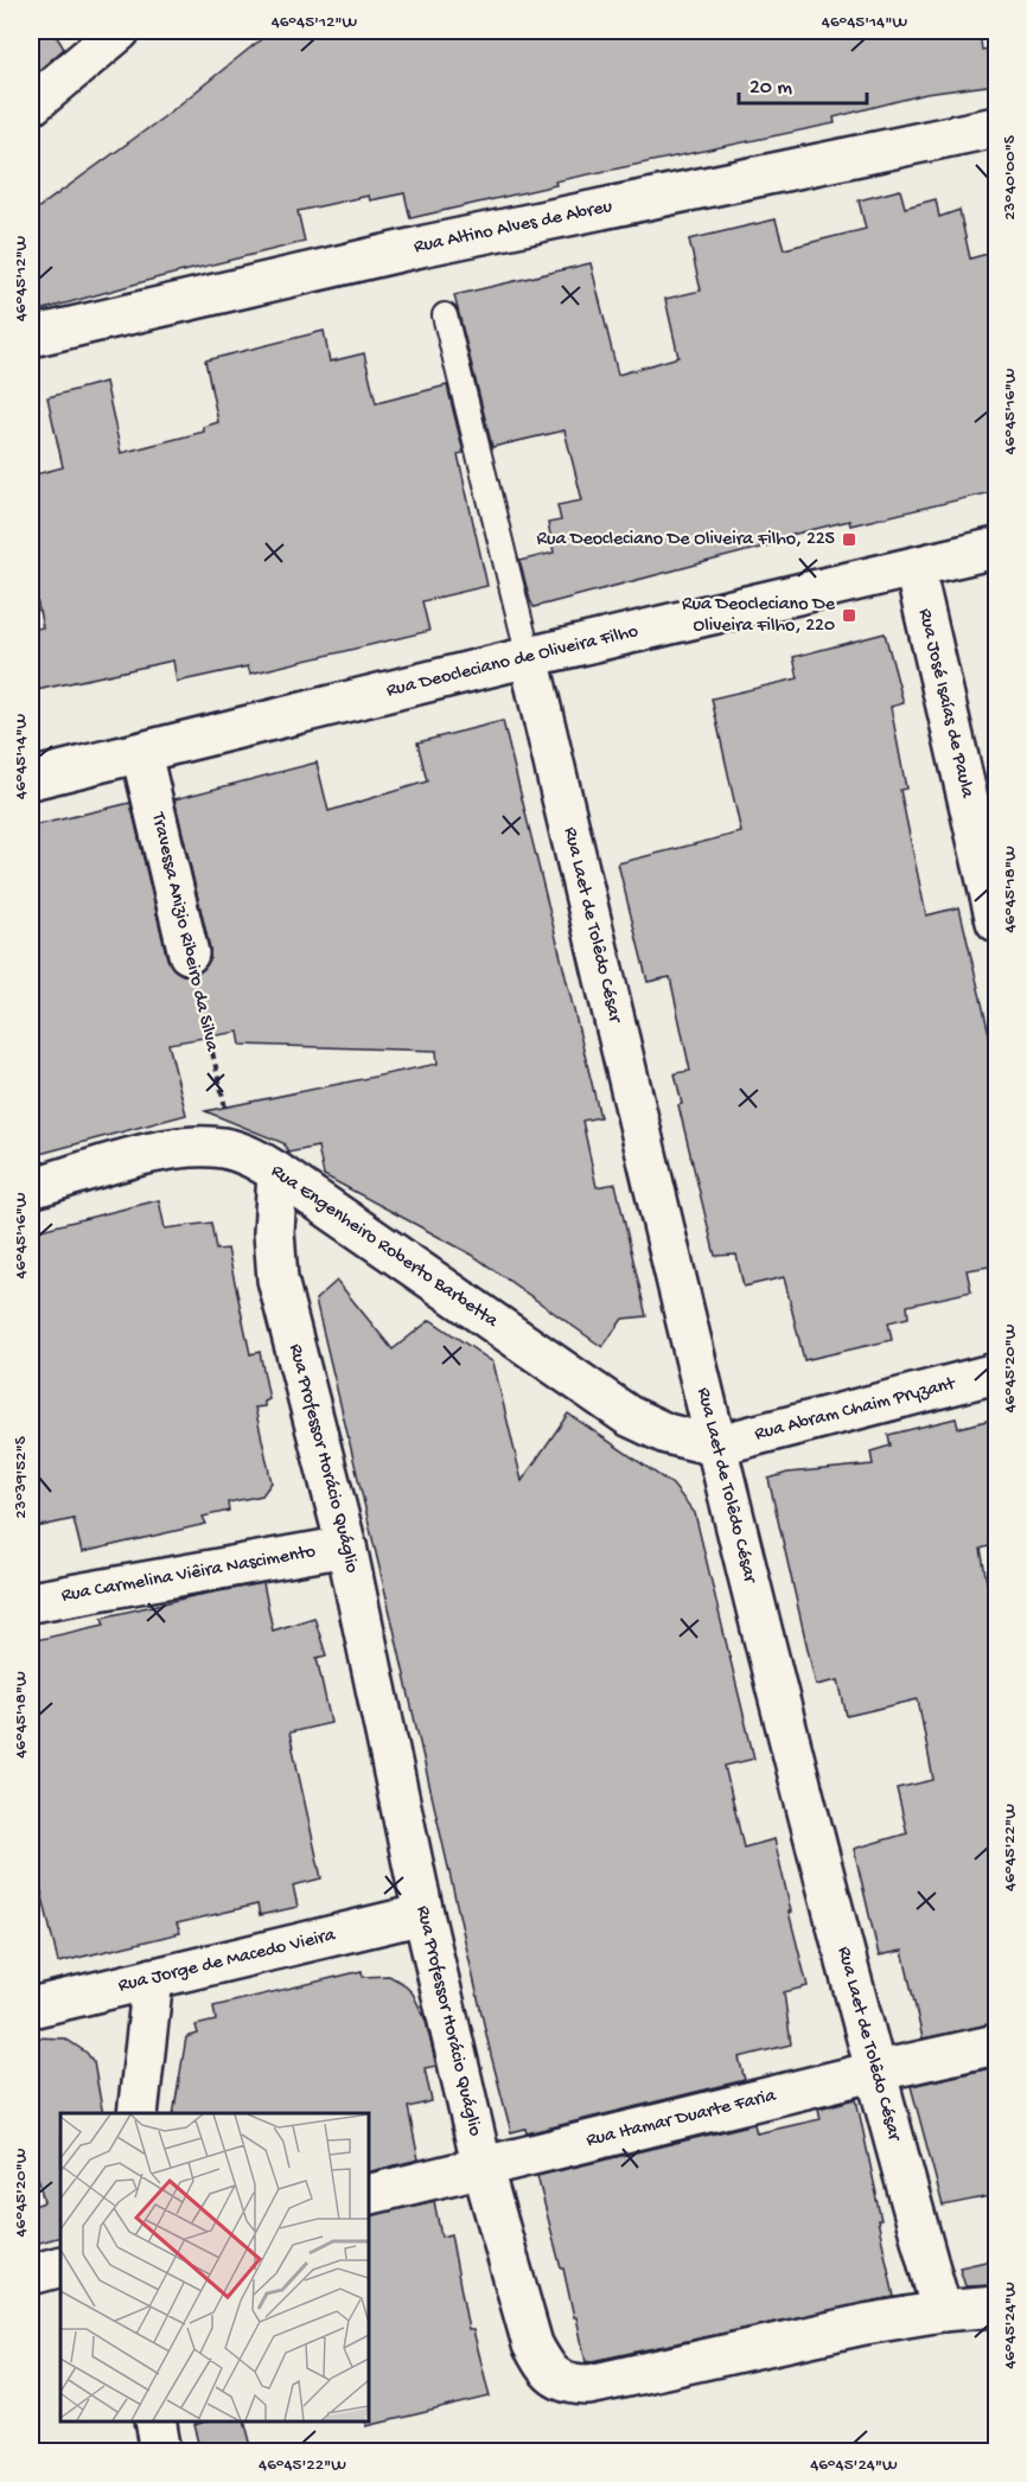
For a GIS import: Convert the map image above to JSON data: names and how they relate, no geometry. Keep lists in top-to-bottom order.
{
  "streets": {
    "street": [
      "Rua Altino Alves de Abreu",
      "Rua Deocleciano de Oliveira Filho",
      "Rua José Isaías de Paula",
      "Rua Laet de Tolêdo César",
      "Travessa Anizio Ribeiro da Silva",
      "Rua Engenheiro Roberto Barbetta",
      "Rua Abram Chaim Pryzant",
      "Rua Professor Horácio Quáglio",
      "Rua Carmelina Viêira Nascimento",
      "Rua Jorge de Macedo Vieira",
      "Rua Itamar Duarte Faria"
    ]
  },
  "crossings": [
    ["Rua Deocleciano de Oliveira Filho", "Rua José Isaías de Paula"],
    ["Rua Deocleciano de Oliveira Filho", "Rua Laet de Tolêdo César"],
    ["Rua Deocleciano de Oliveira Filho", "Travessa Anizio Ribeiro da Silva"],
    ["Rua Laet de Tolêdo César", "Rua Engenheiro Roberto Barbetta"],
    ["Rua Laet de Tolêdo César", "Rua Abram Chaim Pryzant"],
    ["Rua Laet de Tolêdo César", "Rua Professor Horácio Quáglio"],
    ["Rua Laet de Tolêdo César", "Rua Itamar Duarte Faria"],
    ["Travessa Anizio Ribeiro da Silva", "Rua Engenheiro Roberto Barbetta"],
    ["Rua Engenheiro Roberto Barbetta", "Rua Abram Chaim Pryzant"],
    ["Rua Engenheiro Roberto Barbetta", "Rua Professor Horácio Quáglio"],
    ["Rua Professor Horácio Quáglio", "Rua Carmelina Viêira Nascimento"],
    ["Rua Professor Horácio Quáglio", "Rua Jorge de Macedo Vieira"],
    ["Rua Professor Horácio Quáglio", "Rua Itamar Duarte Faria"]
  ],
  "places": {
    "transit": ["Rua Deocleciano De Oliveira Filho, 225", "Rua Deocleciano De Oliveira Filho, 220"]
  },
  "scale_bar": "20 m",
  "coordinates": [
    "46°45'12\"W",
    "46°45'14\"W",
    "23°40'00\"S",
    "46°45'16\"W",
    "46°45'18\"W",
    "46°45'20\"W",
    "23°39'52\"S",
    "46°45'22\"W",
    "46°45'24\"W"
  ]
}
